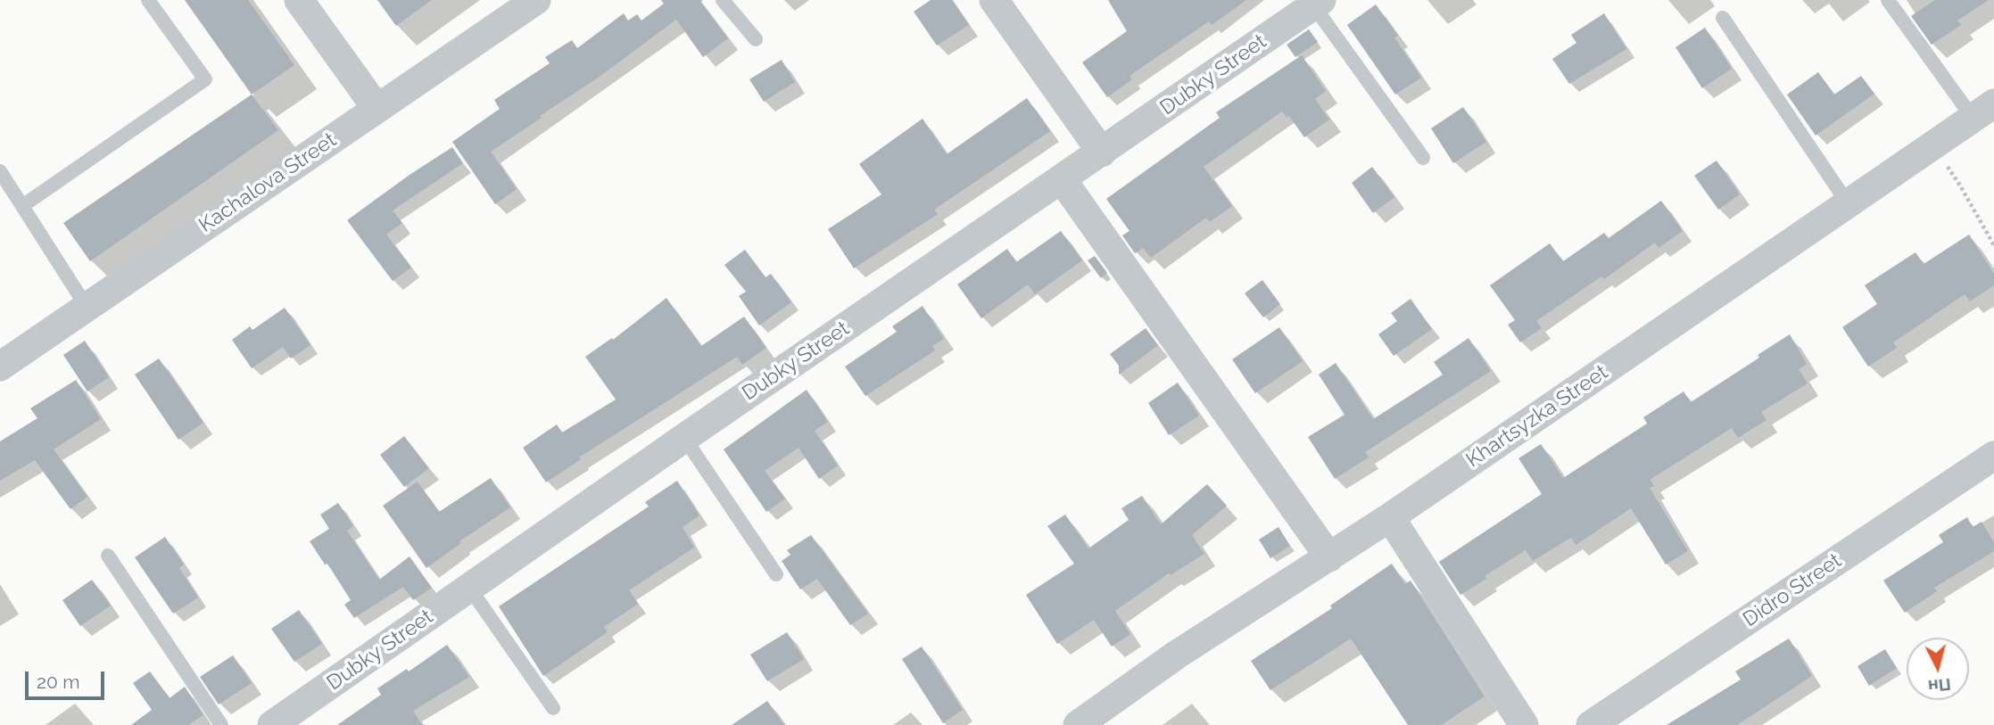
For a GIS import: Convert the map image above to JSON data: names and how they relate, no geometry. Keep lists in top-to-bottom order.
{
  "streets": {
    "street": [
      "Dubky Street",
      "Kachalova Street",
      "Khartsyzka Street",
      "Didro Street"
    ]
  },
  "scale_bar": "20 m",
  "north": "bottom"
}
